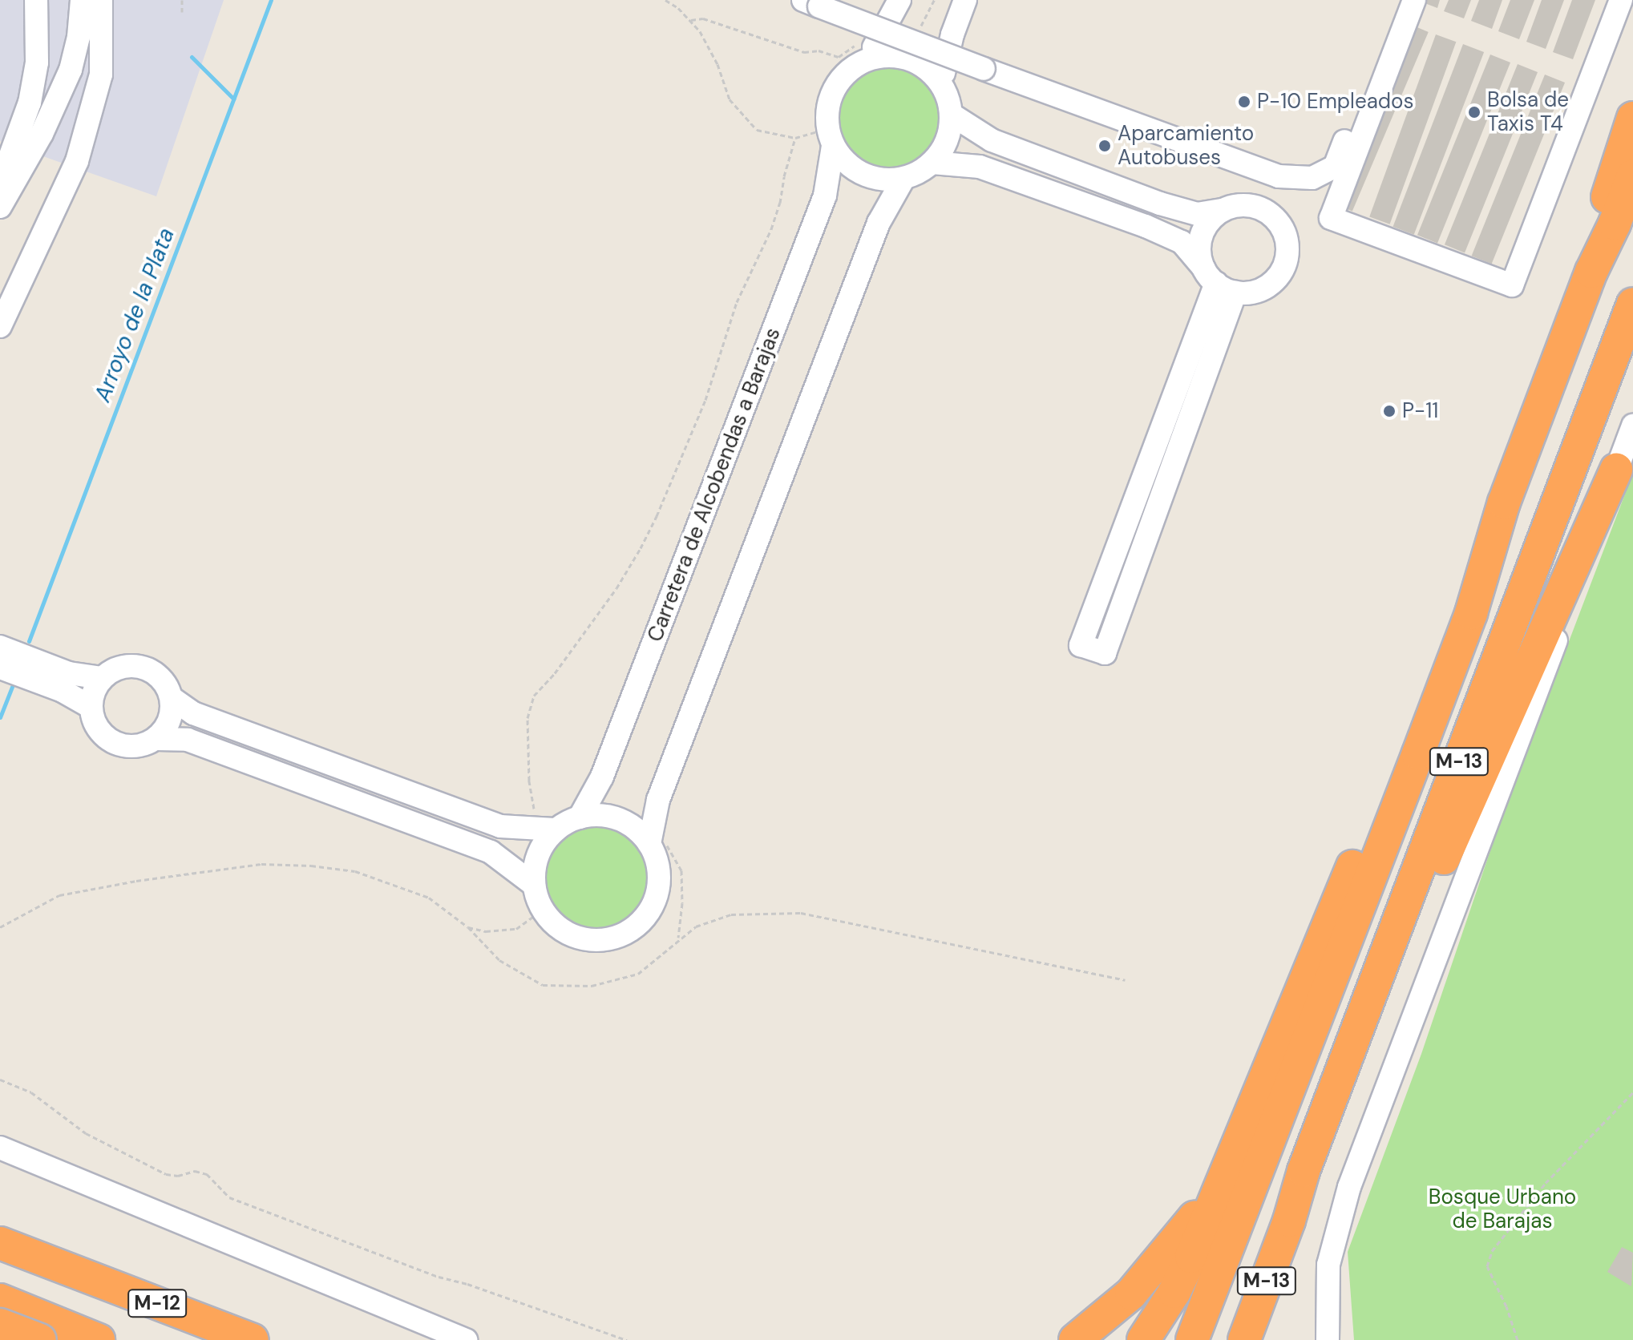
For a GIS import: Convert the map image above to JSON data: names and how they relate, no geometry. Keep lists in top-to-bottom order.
{
  "streets": {
    "highway": ["M-13", "M-12"],
    "street": ["Carretera de Alcobendas a Barajas"]
  },
  "water": ["Arroyo de la Plata"],
  "parks": ["Bosque Urbano de Barajas"],
  "places": [
    "P-10 Empleados",
    "Bolsa de Taxis T4",
    "Aparcamiento Autobuses",
    "P-11"
  ]
}
